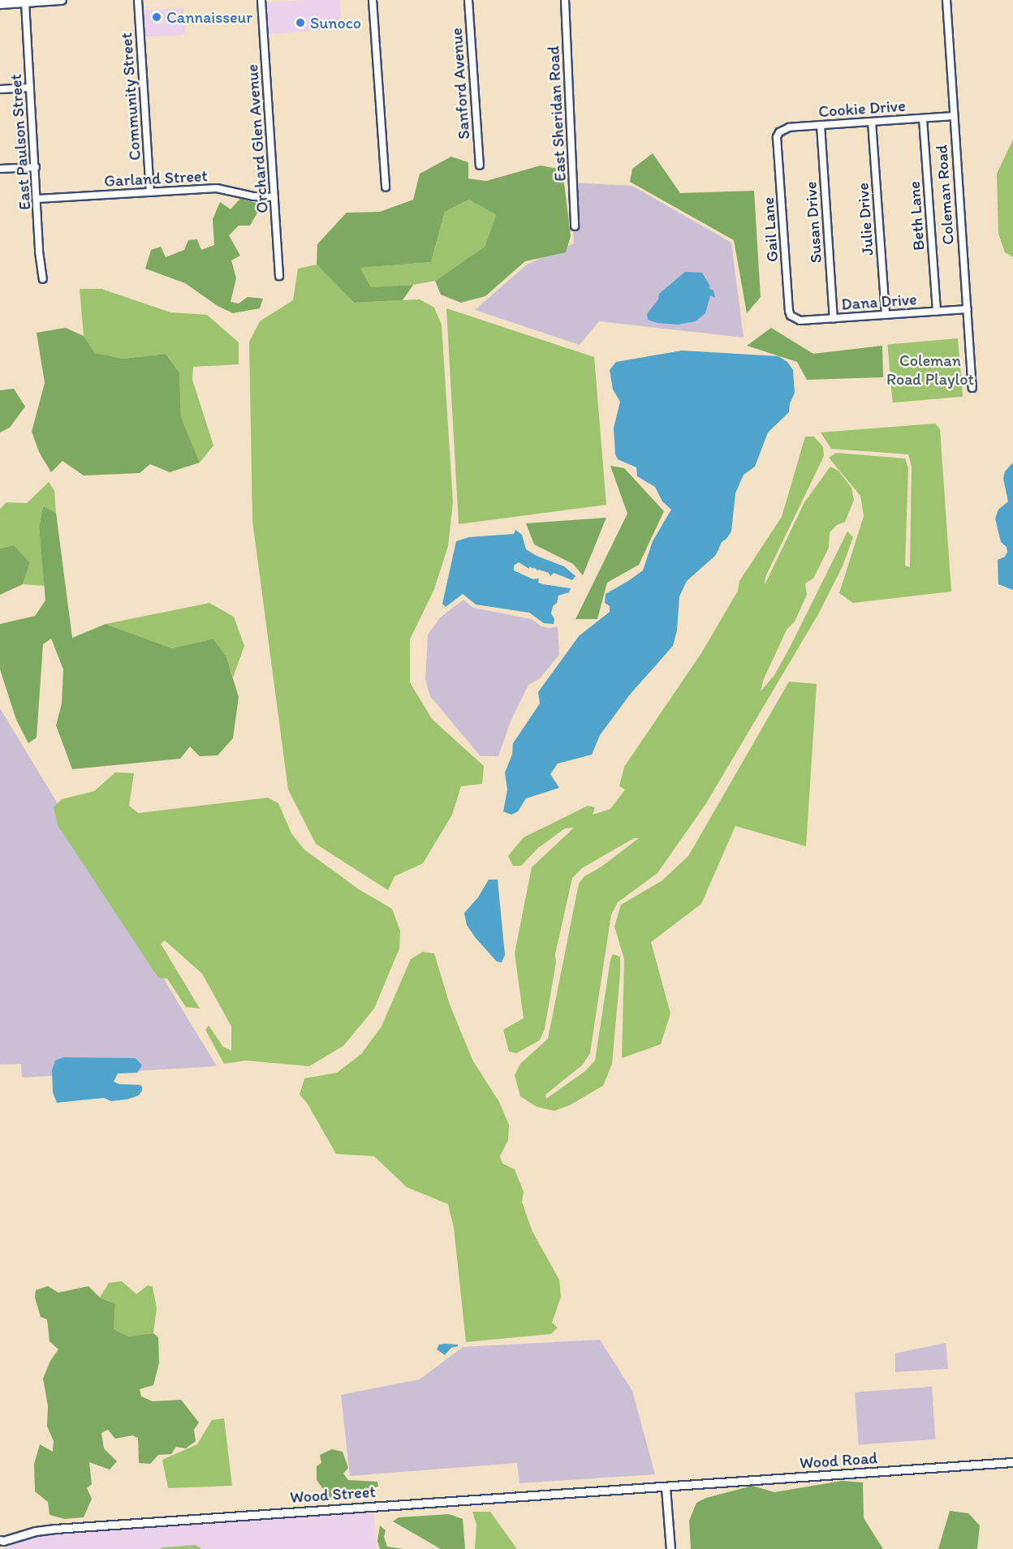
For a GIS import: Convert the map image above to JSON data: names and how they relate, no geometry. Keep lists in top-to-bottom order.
{
  "streets": {
    "street": [
      "Sanford Avenue",
      "Community Street",
      "Cookie Drive",
      "East Sheridan Road",
      "Orchard Glen Avenue",
      "East Paulson Street",
      "Garland Street",
      "Coleman Road",
      "Beth Lane",
      "Julie Drive",
      "Susan Drive",
      "Gail Lane",
      "Dana Drive",
      "Wood Road",
      "Wood Street"
    ]
  },
  "crossings": [
    ["Community Street", "Garland Street"],
    ["Cookie Drive", "Coleman Road"],
    ["Cookie Drive", "Beth Lane"],
    ["Cookie Drive", "Julie Drive"],
    ["Cookie Drive", "Susan Drive"],
    ["Cookie Drive", "Gail Lane"],
    ["Orchard Glen Avenue", "Garland Street"],
    ["East Paulson Street", "Garland Street"],
    ["Coleman Road", "Dana Drive"],
    ["Beth Lane", "Dana Drive"],
    ["Julie Drive", "Dana Drive"],
    ["Susan Drive", "Dana Drive"],
    ["Gail Lane", "Dana Drive"],
    ["Wood Road", "Wood Street"]
  ],
  "parks": ["Coleman Road Playlot"],
  "places": ["Cannaisseur", "Sunoco"]
}
